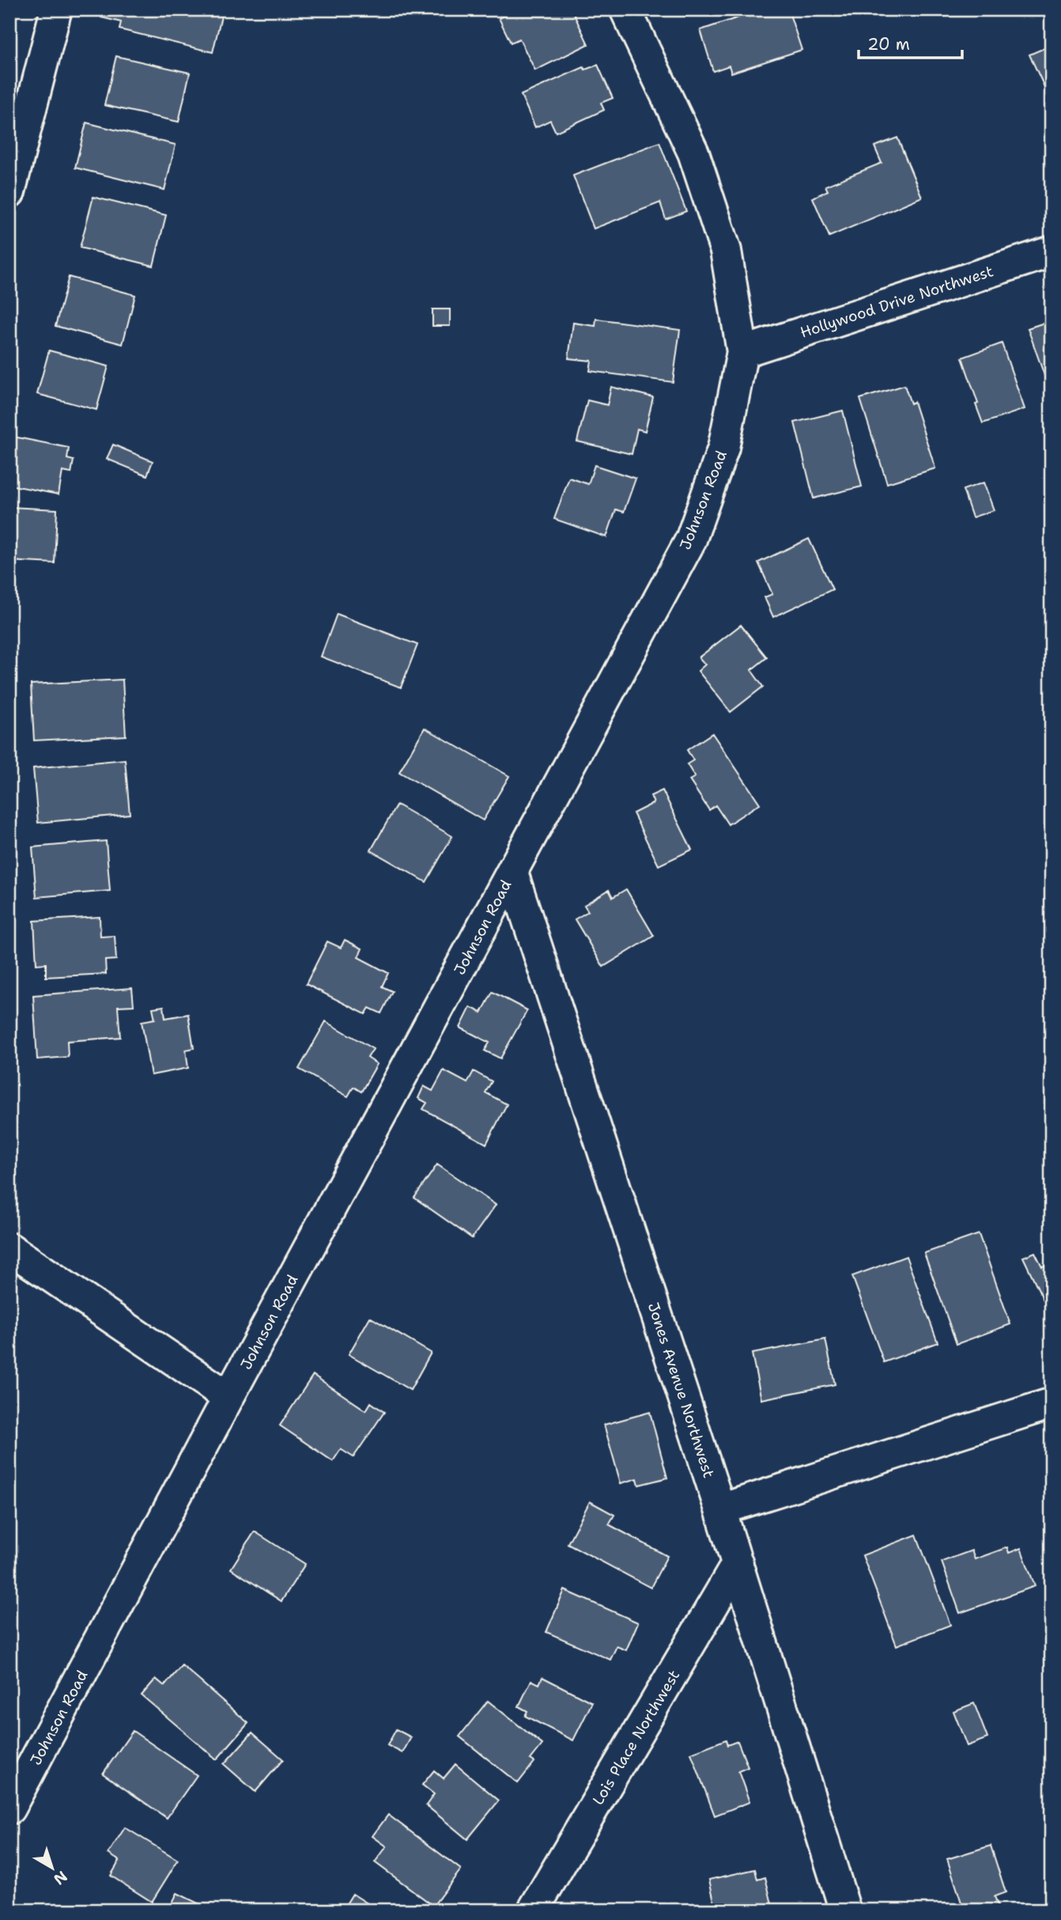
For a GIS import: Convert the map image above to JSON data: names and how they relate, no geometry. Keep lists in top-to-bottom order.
{
  "streets": {
    "street": [
      "Hollywood Drive Northwest",
      "Johnson Road",
      "Jones Avenue Northwest",
      "Lois Place Northwest"
    ]
  },
  "crossings": [
    ["Hollywood Drive Northwest", "Johnson Road"],
    ["Johnson Road", "Jones Avenue Northwest"],
    ["Jones Avenue Northwest", "Lois Place Northwest"]
  ],
  "scale_bar": "20 m",
  "north": "bottom right"
}
